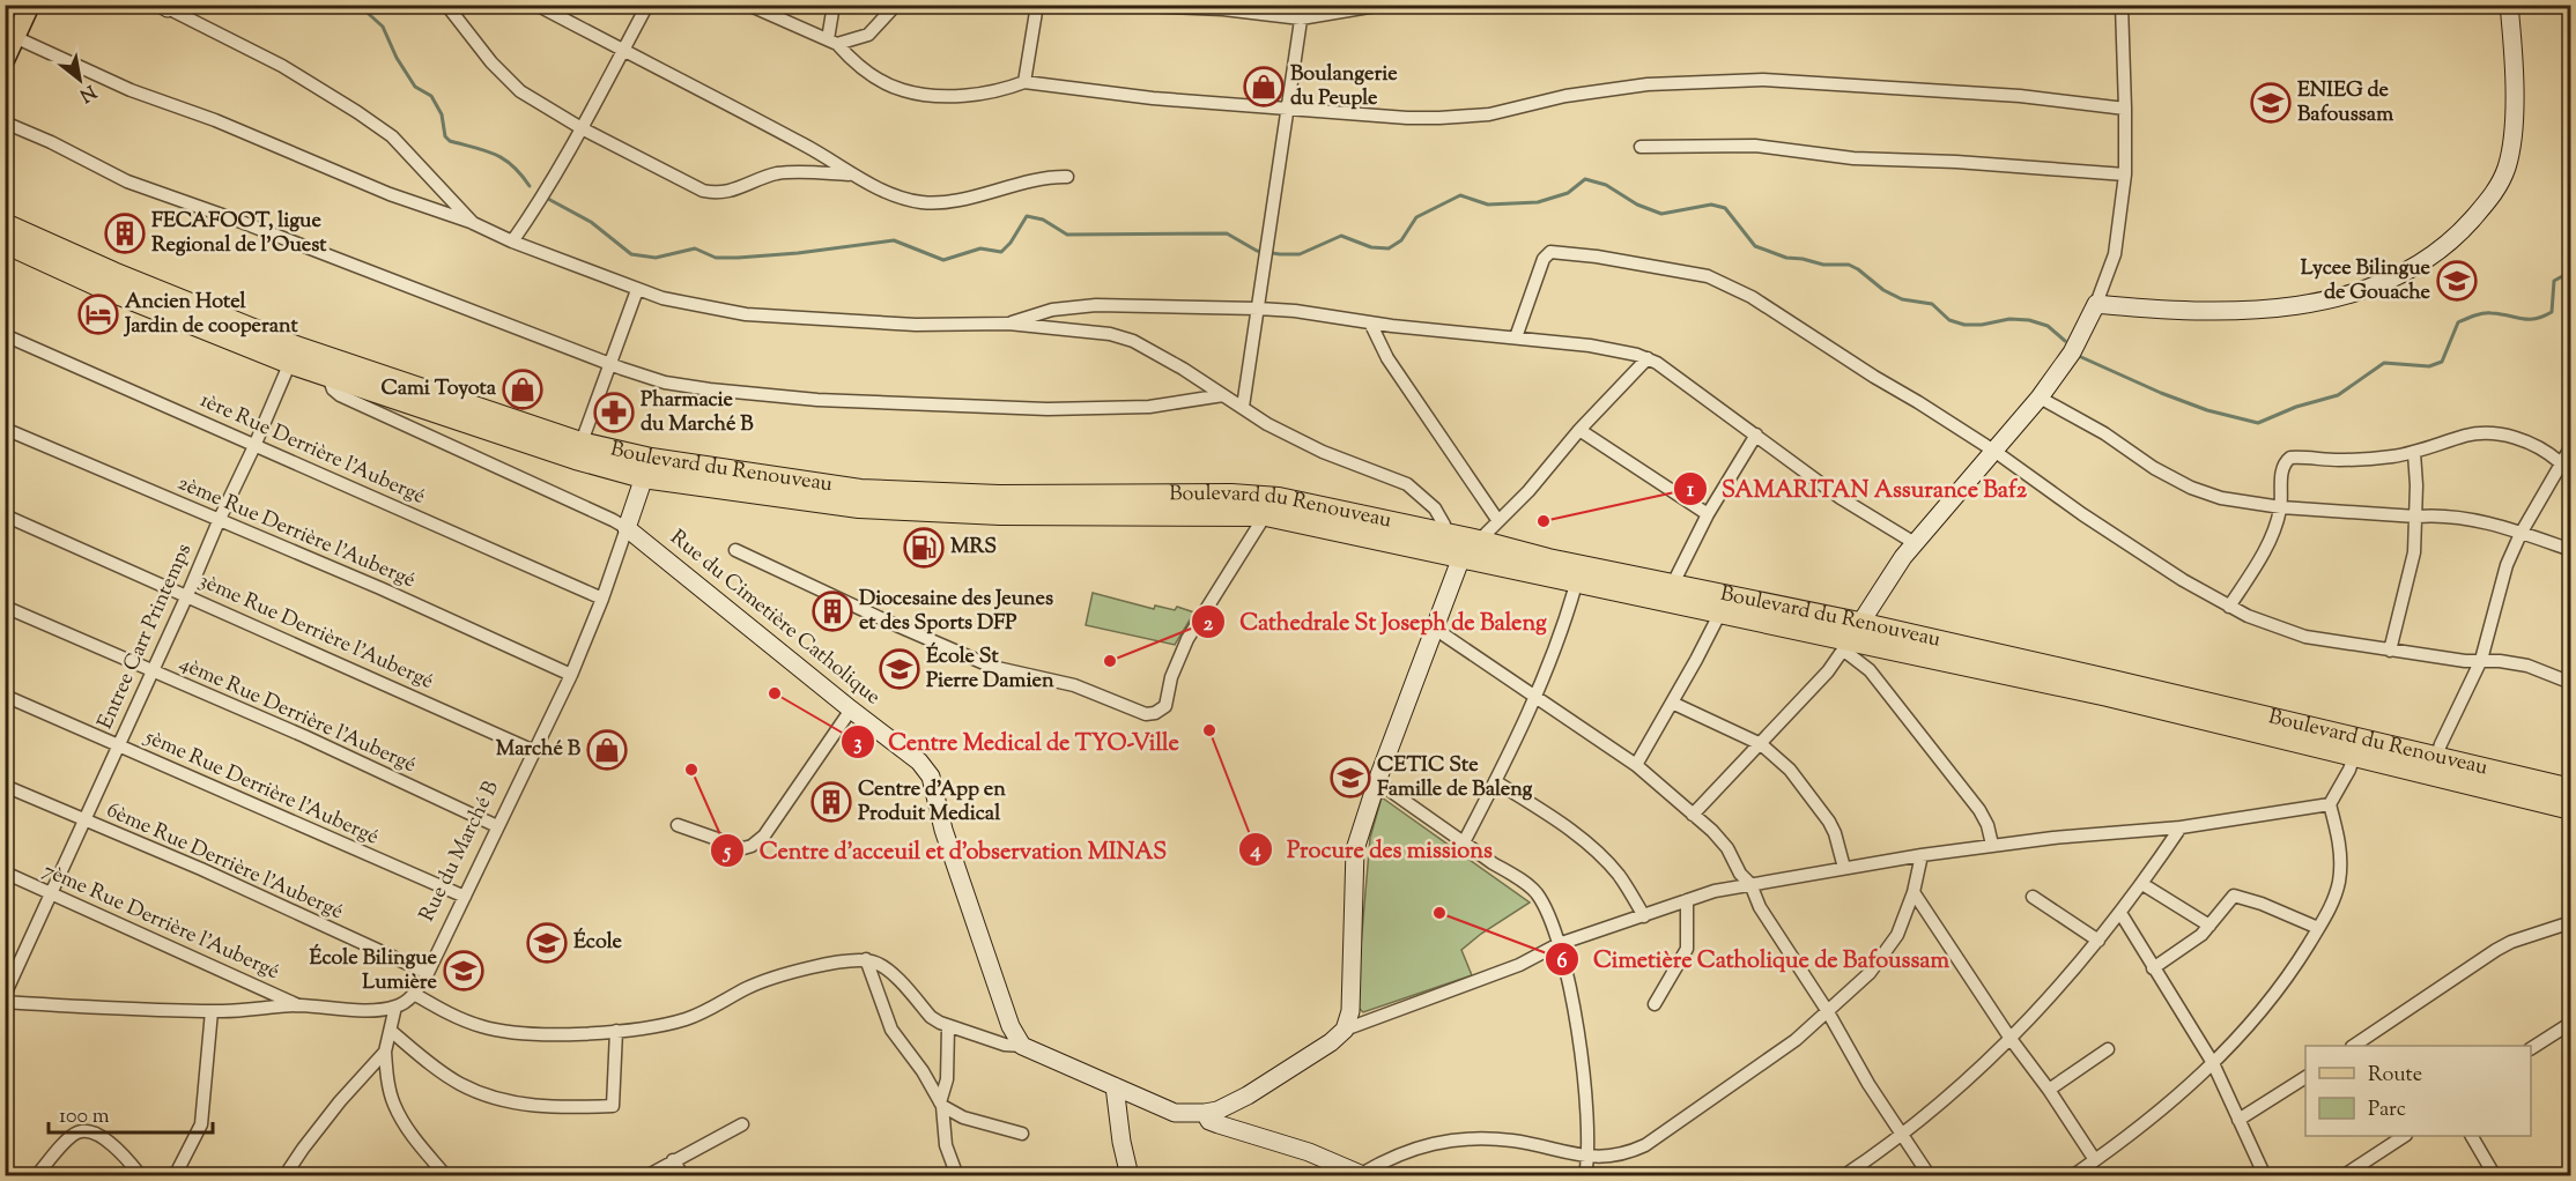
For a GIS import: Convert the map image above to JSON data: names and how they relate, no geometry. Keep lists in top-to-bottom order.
{
  "streets": {
    "highway": ["Boulevard du Renouveau"],
    "street": [
      "1ère Rue Derrière l'Aubergé",
      "2ème Rue Derrière l'Aubergé",
      "Rue du Cimetière Catholique",
      "3ème Rue Derrière l'Aubergé",
      "Entree Carr Printemps",
      "4ème Rue Derrière l'Aubergé",
      "5ème Rue Derrière l'Aubergé",
      "Rue du Marché B",
      "6ème Rue Derrière l'Aubergé",
      "7ème Rue Derrière l'Aubergé"
    ]
  },
  "crossings": [
    ["1ère Rue Derrière l'Aubergé", "Entree Carr Printemps"],
    ["1ère Rue Derrière l'Aubergé", "Rue du Marché B"],
    ["Boulevard du Renouveau", "Rue du Cimetière Catholique"],
    ["Boulevard du Renouveau", "Entree Carr Printemps"],
    ["Boulevard du Renouveau", "Rue du Marché B"],
    ["2ème Rue Derrière l'Aubergé", "Entree Carr Printemps"],
    ["2ème Rue Derrière l'Aubergé", "Rue du Marché B"],
    ["Rue du Cimetière Catholique", "Rue du Marché B"],
    ["3ème Rue Derrière l'Aubergé", "Entree Carr Printemps"],
    ["3ème Rue Derrière l'Aubergé", "Rue du Marché B"],
    ["Entree Carr Printemps", "4ème Rue Derrière l'Aubergé"],
    ["Entree Carr Printemps", "5ème Rue Derrière l'Aubergé"],
    ["Entree Carr Printemps", "6ème Rue Derrière l'Aubergé"],
    ["Entree Carr Printemps", "7ème Rue Derrière l'Aubergé"],
    ["4ème Rue Derrière l'Aubergé", "Rue du Marché B"],
    ["5ème Rue Derrière l'Aubergé", "Rue du Marché B"],
    ["Rue du Marché B", "6ème Rue Derrière l'Aubergé"]
  ],
  "places": {
    "shop": ["Boulangerie du Peuple", "Cami Toyota", "Marché B"],
    "school or university": [
      "ENIEG de Bafoussam",
      "Lycee Bilingue de Gouache",
      "École St Pierre Damien",
      "CETIC Ste Famille de Baleng",
      "École",
      "École Bilingue Lumière"
    ],
    "building": ["FECAFOOT, ligue Regional de l'Ouest", "Diocesaine des Jeunes et des Sports DFP", "Centre d'App en Produit Medical"],
    "hotel": ["Ancien Hotel Jardin de cooperant"],
    "pharmacy": ["Pharmacie du Marché B"],
    "other": [
      "SAMARITAN Assurance Baf2",
      "Cathedrale St Joseph de Baleng",
      "Centre Medical de TYO-Ville",
      "Procure des missions",
      "Centre d'acceuil et d'observation MINAS",
      "Cimetière Catholique de Bafoussam"
    ],
    "fuel station": ["MRS"]
  },
  "legend": ["Route", "Parc"],
  "scale_bar": "100 m",
  "north": "bottom right"
}
